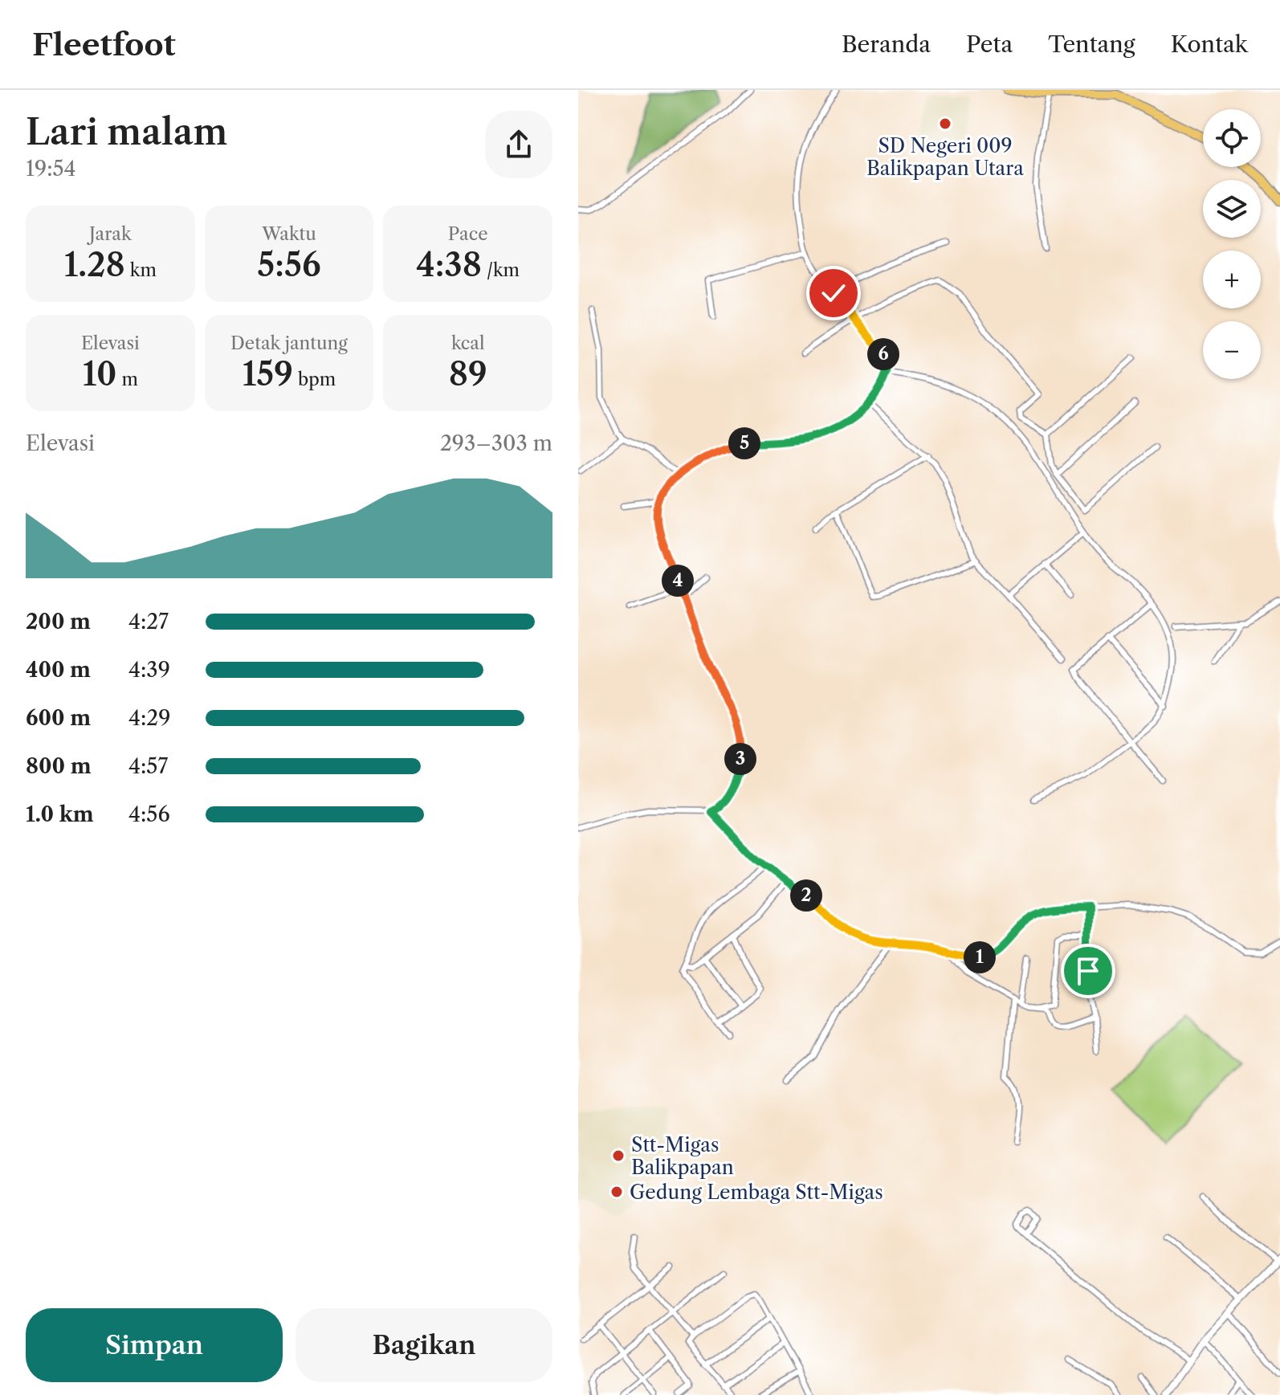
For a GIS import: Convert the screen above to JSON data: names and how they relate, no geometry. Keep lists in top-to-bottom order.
{
  "places": ["SD Negeri 009 Balikpapan Utara", "Stt-Migas Balikpapan", "Gedung Lembaga Stt-Migas"],
  "page": {
    "header": "Fleetfoot",
    "nav": [
      "Beranda",
      "Peta",
      "Tentang",
      "Kontak"
    ],
    "heading": ["Lari malam", "19:54"],
    "map_buttons": ["+", "−"],
    "stats": [
      ["Jarak", "1.28 km"],
      ["Waktu", "5:56"],
      ["Pace", "4:38 /km"],
      ["Elevasi", "10 m"],
      ["Detak jantung", "159 bpm"],
      ["kcal", "89"]
    ],
    "pins": [
      "6",
      "5",
      "4",
      "3",
      "2",
      "1"
    ],
    "chart": ["Elevasi", "293–303 m"],
    "list": [
      {
        "name": "200 m",
        "note": "4:27"
      },
      {
        "name": "400 m",
        "note": "4:39"
      },
      {
        "name": "600 m",
        "note": "4:29"
      },
      {
        "name": "800 m",
        "note": "4:57"
      },
      {
        "name": "1.0 km",
        "note": "4:56"
      }
    ],
    "buttons": ["Simpan", "Bagikan"]
  }
}
